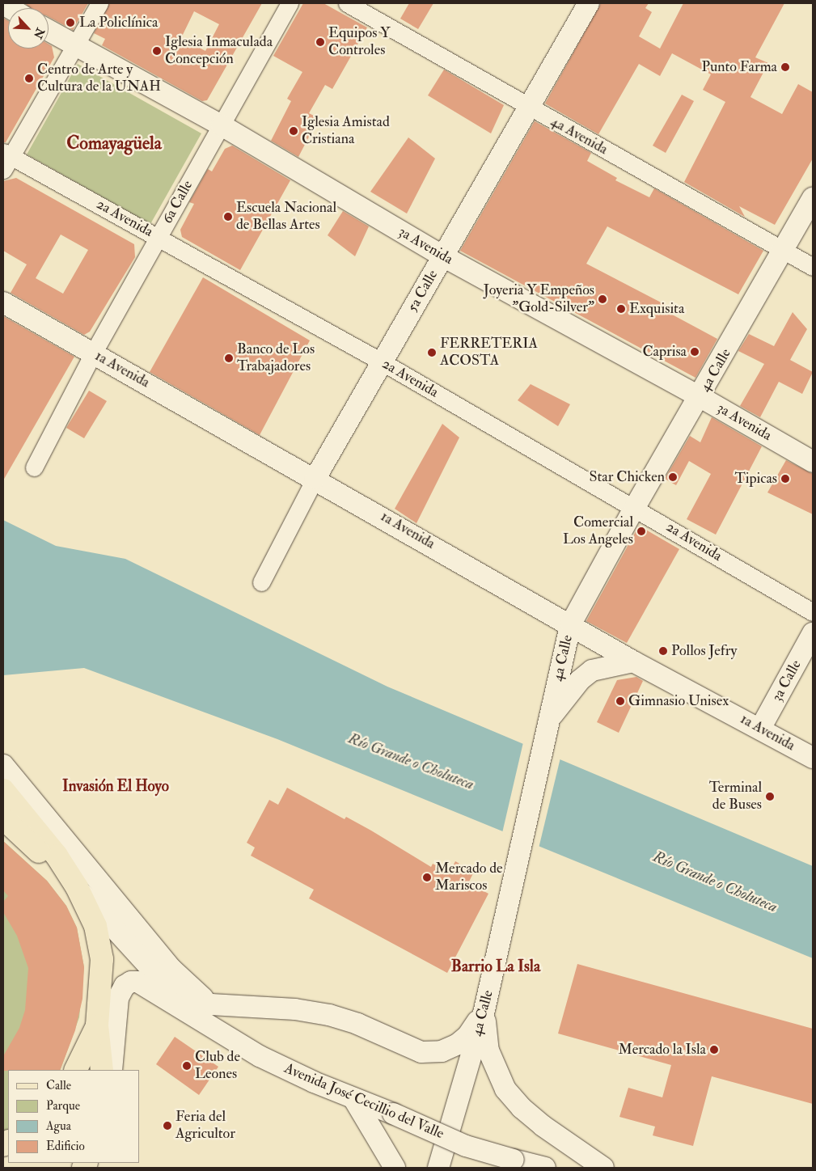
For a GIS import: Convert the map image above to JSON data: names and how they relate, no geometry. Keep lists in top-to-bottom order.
{
  "streets": {
    "street": [
      "4a Avenida",
      "6a Calle",
      "2a Avenida",
      "3a Avenida",
      "5a Calle",
      "1a Avenida",
      "4a Calle",
      "3a Calle",
      "Avenida José Cecillio del Valle"
    ]
  },
  "crossings": [
    ["4a Avenida", "5a Calle"],
    ["4a Avenida", "4a Calle"],
    ["6a Calle", "2a Avenida"],
    ["6a Calle", "3a Avenida"],
    ["6a Calle", "1a Avenida"],
    ["2a Avenida", "5a Calle"],
    ["2a Avenida", "4a Calle"],
    ["3a Avenida", "5a Calle"],
    ["3a Avenida", "4a Calle"],
    ["5a Calle", "1a Avenida"],
    ["1a Avenida", "4a Calle"],
    ["1a Avenida", "3a Calle"]
  ],
  "districts": ["Comayagüela", "Invasión El Hoyo", "Barrio La Isla"],
  "water": ["Río Grande o Choluteca"],
  "places": [
    "La Policlínica",
    "Equipos Y Controles",
    "Iglesia Inmaculada Concepción",
    "Punto Farma",
    "Centro de Arte y Cultura de la UNAH",
    "Iglesia Amistad Cristiana",
    "Escuela Nacional de Bellas Artes",
    "Joyeria Y Empeños \"Gold-Silver\"",
    "Exquisita",
    "Caprisa",
    "FERRETERIA ACOSTA",
    "Banco de Los Trabajadores",
    "Star Chicken",
    "Tipicas",
    "Comercial Los Angeles",
    "Pollos Jefry",
    "Gimnasio Unisex",
    "Terminal de Buses",
    "Mercado de Mariscos",
    "Mercado la Isla",
    "Club de Leones",
    "Feria del Agricultor"
  ],
  "legend": [
    "Calle",
    "Parque",
    "Agua",
    "Edificio"
  ],
  "north": "bottom right"
}
